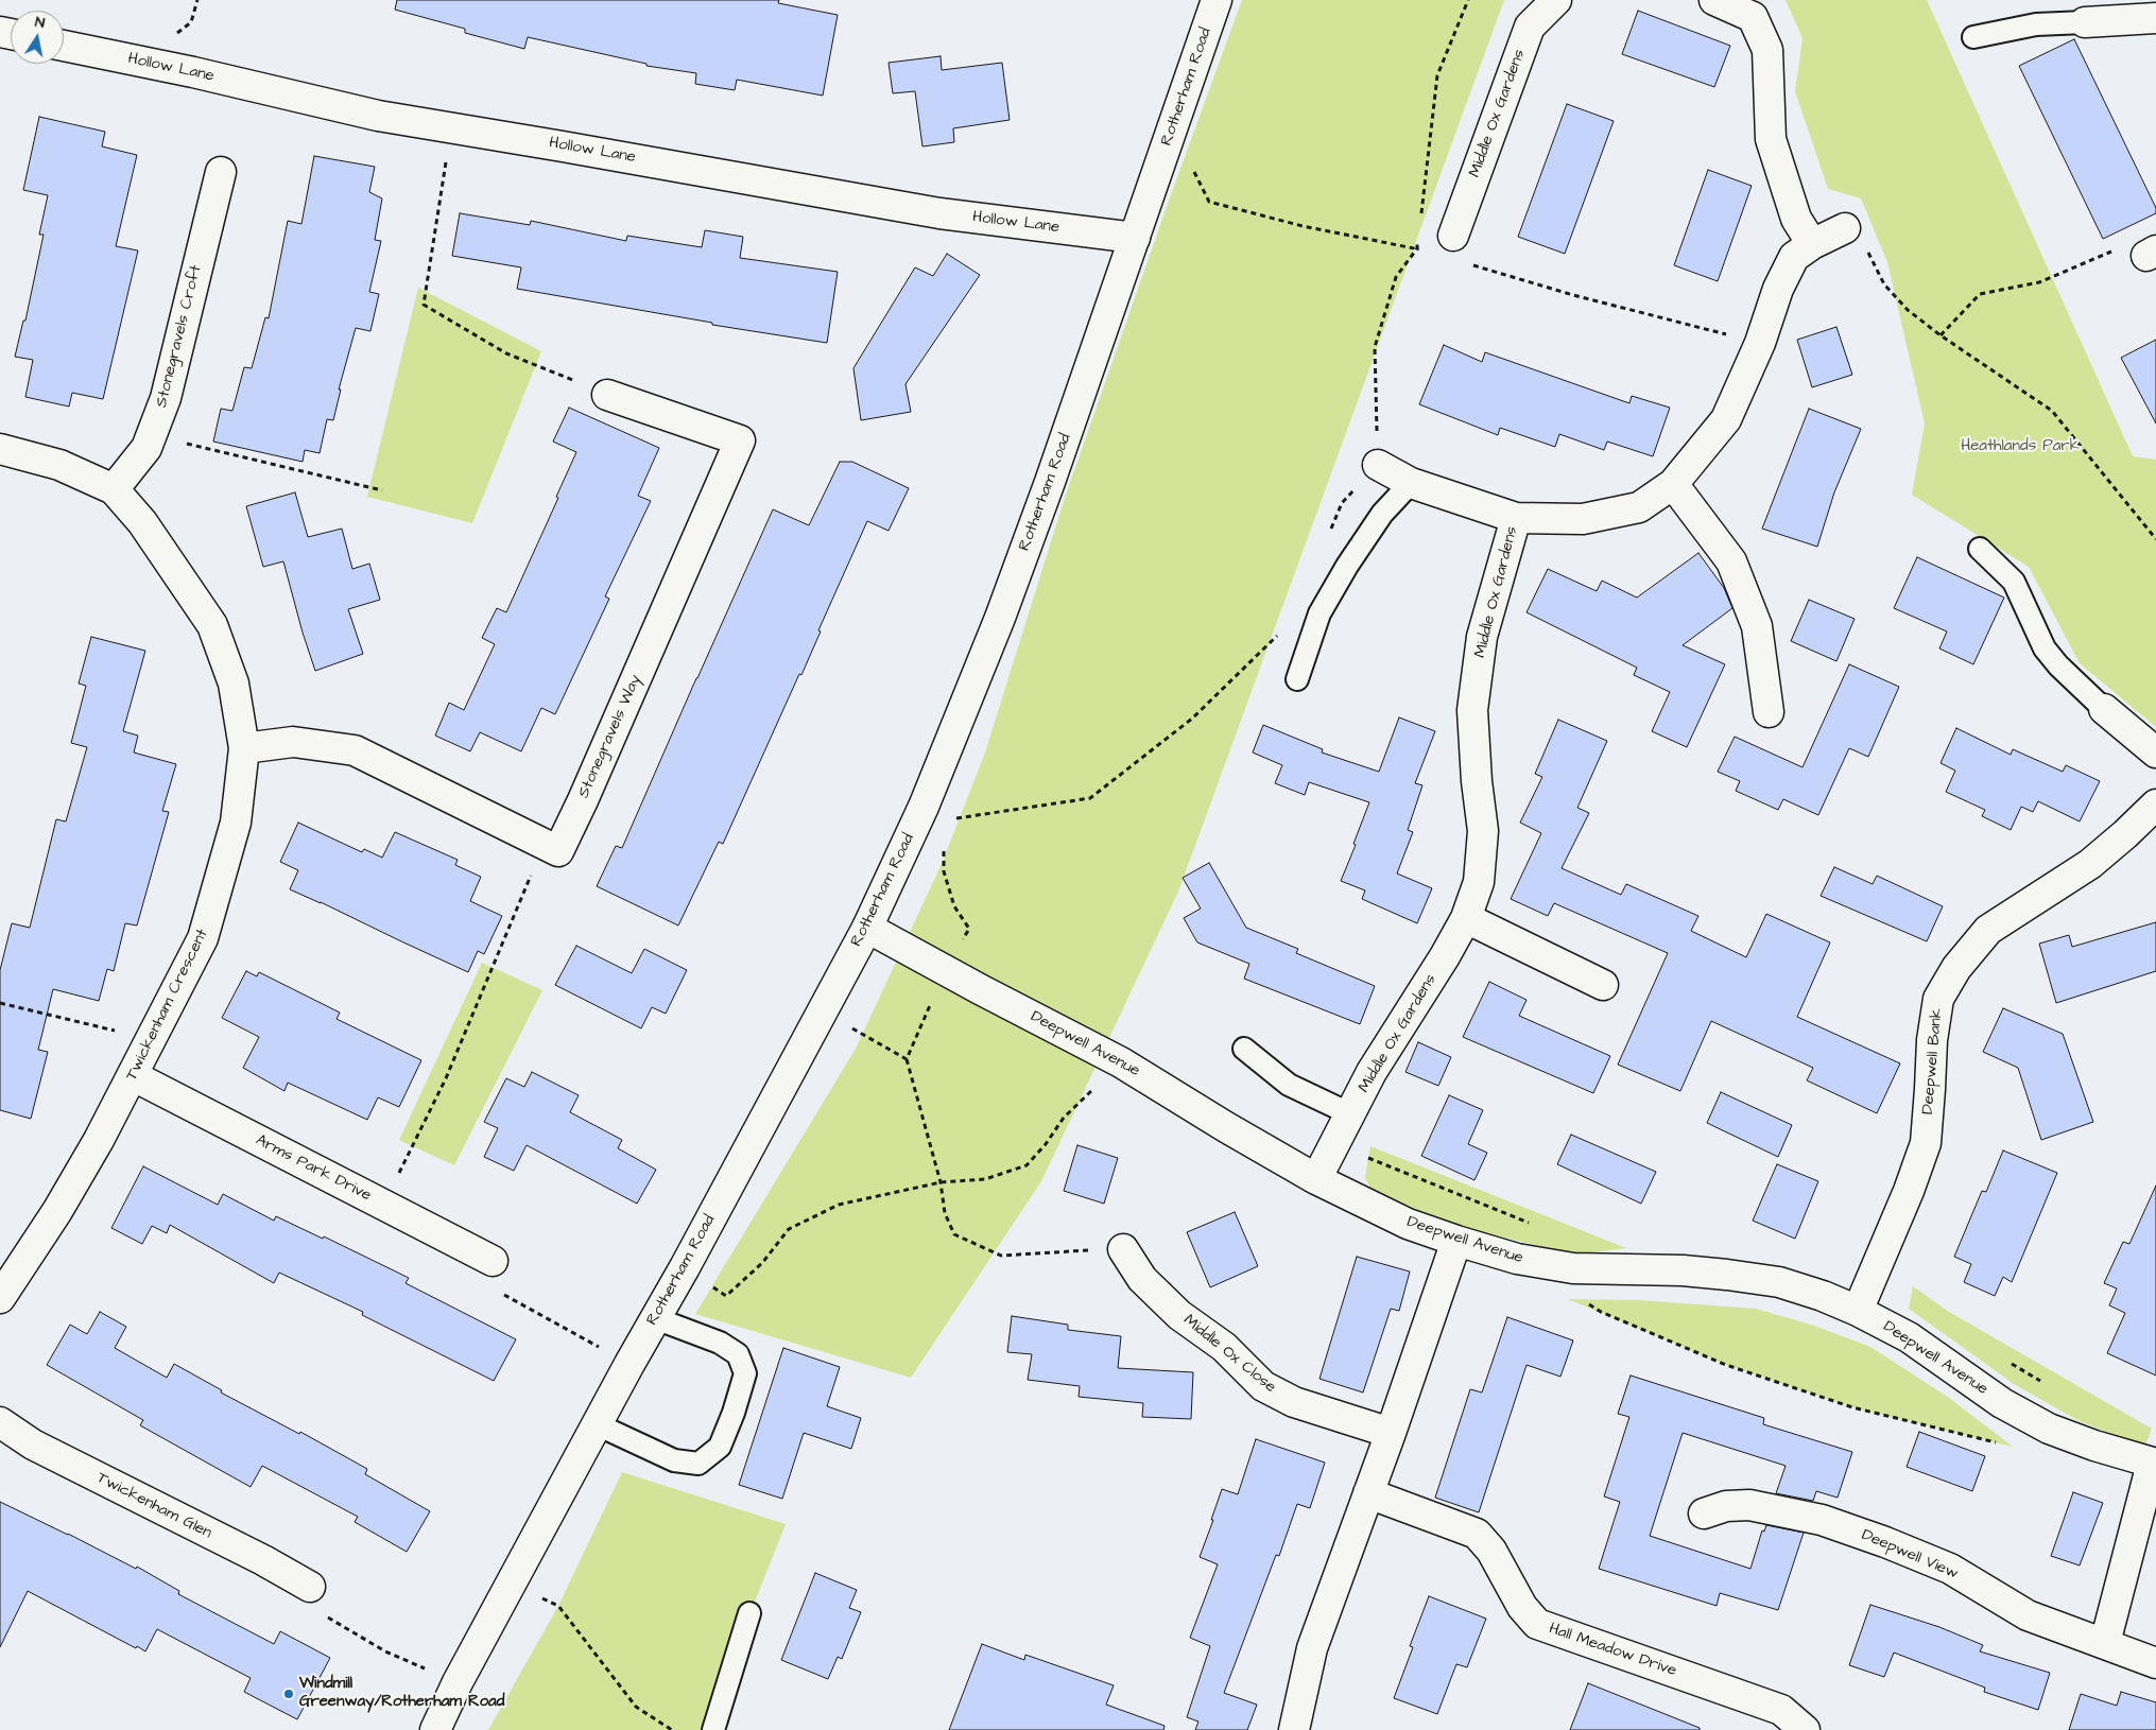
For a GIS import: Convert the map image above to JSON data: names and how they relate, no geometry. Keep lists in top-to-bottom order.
{
  "streets": {
    "street": [
      "Hollow Lane",
      "Rotherham Road",
      "Middle Ox Gardens",
      "Stonegravels Croft",
      "Stonegravels Way",
      "Twickenham Crescent",
      "Deepwell Avenue",
      "Deepwell Bank",
      "Arms Park Drive",
      "Middle Ox Close",
      "Twickenham Glen",
      "Deepwell View",
      "Hall Meadow Drive"
    ]
  },
  "crossings": [
    ["Hollow Lane", "Rotherham Road"],
    ["Rotherham Road", "Deepwell Avenue"],
    ["Middle Ox Gardens", "Deepwell Avenue"],
    ["Stonegravels Croft", "Twickenham Crescent"],
    ["Twickenham Crescent", "Arms Park Drive"],
    ["Deepwell Avenue", "Deepwell Bank"]
  ],
  "parks": ["Heathlands Park"],
  "places": ["Windmill Greenway/Rotherham Road"],
  "north": "top"
}
